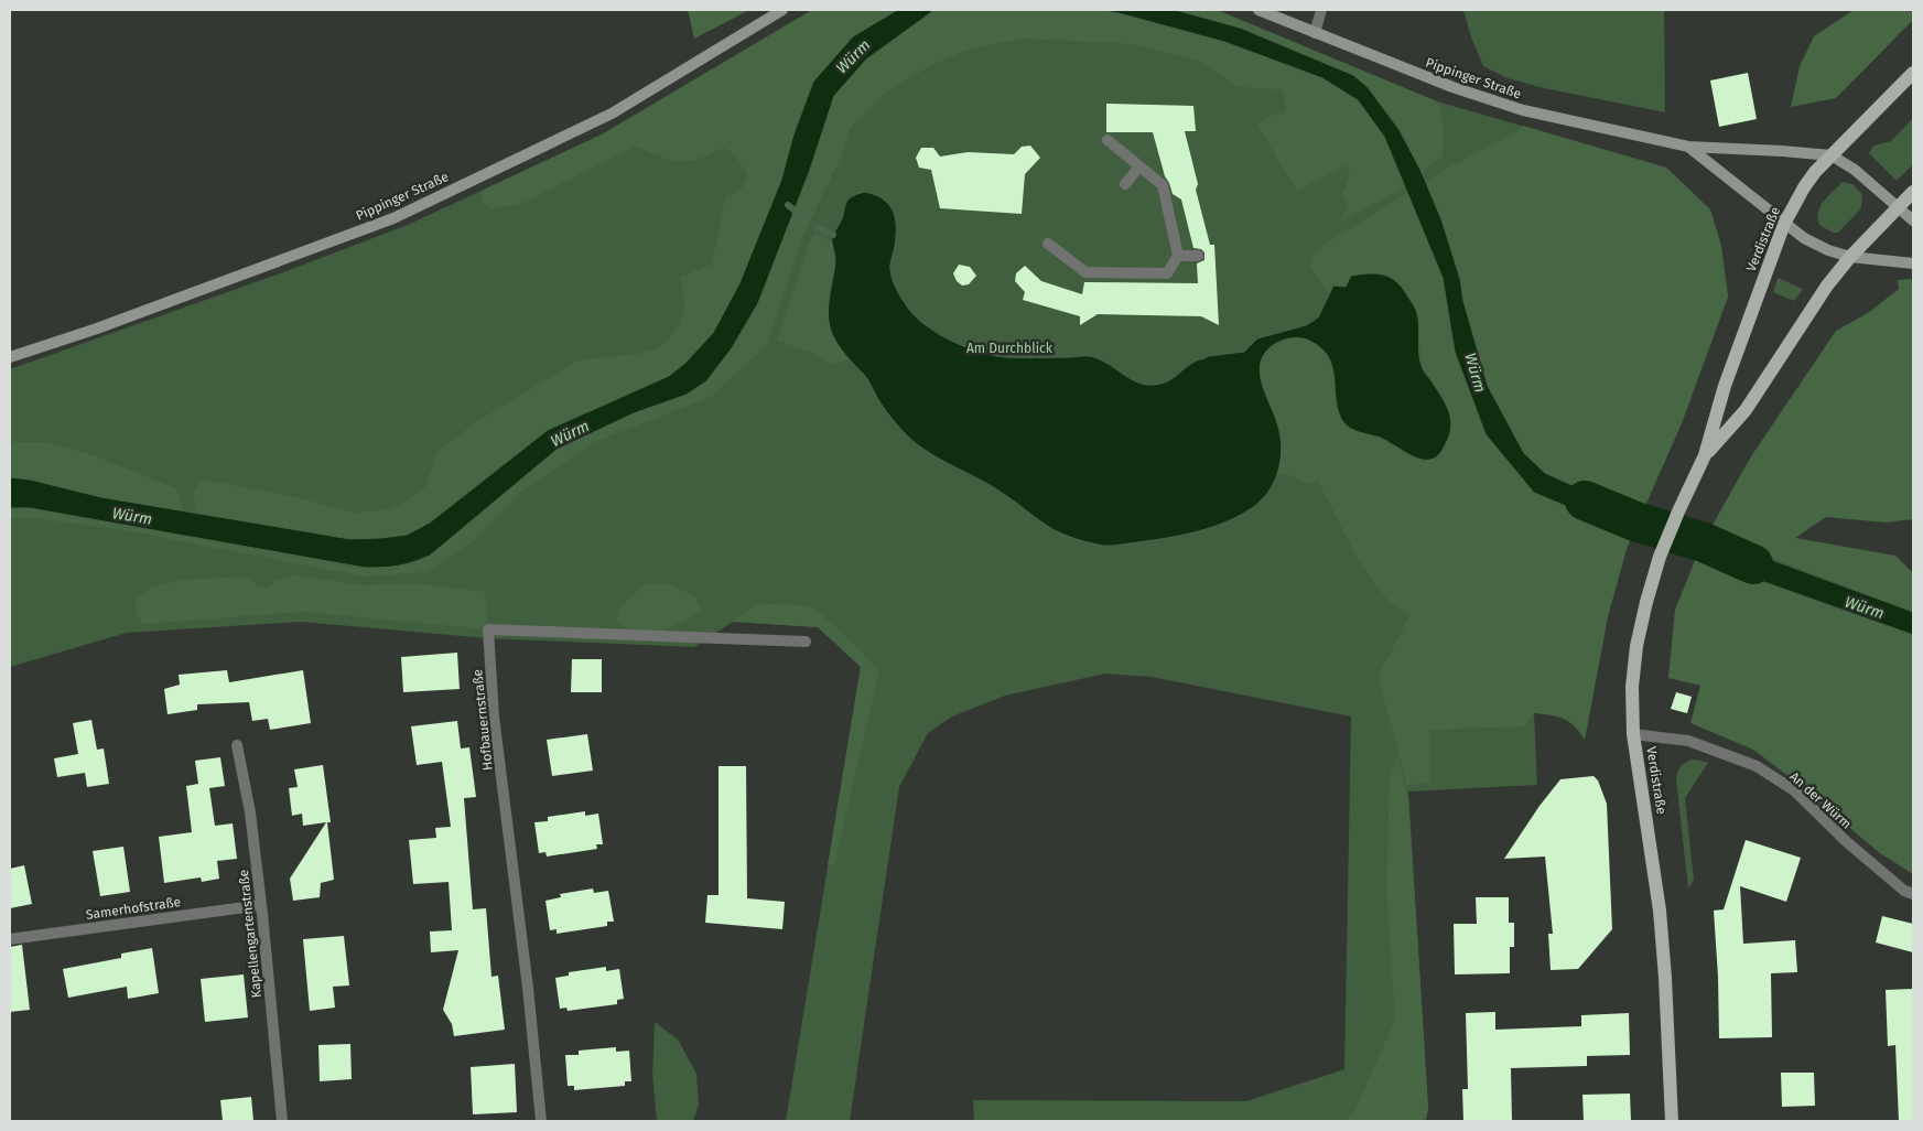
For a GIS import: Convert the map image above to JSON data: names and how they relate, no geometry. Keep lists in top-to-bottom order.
{
  "streets": {
    "main road": ["Pippinger Straße", "Verdistraße"],
    "street": [
      "Hofbauernstraße",
      "An der Würm",
      "Samerhofstraße",
      "Kapellengartenstraße"
    ]
  },
  "crossings": [
    ["Pippinger Straße", "Verdistraße"],
    ["Verdistraße", "An der Würm"],
    ["Samerhofstraße", "Kapellengartenstraße"]
  ],
  "water": ["Würm"],
  "parks": ["Am Durchblick"]
}
